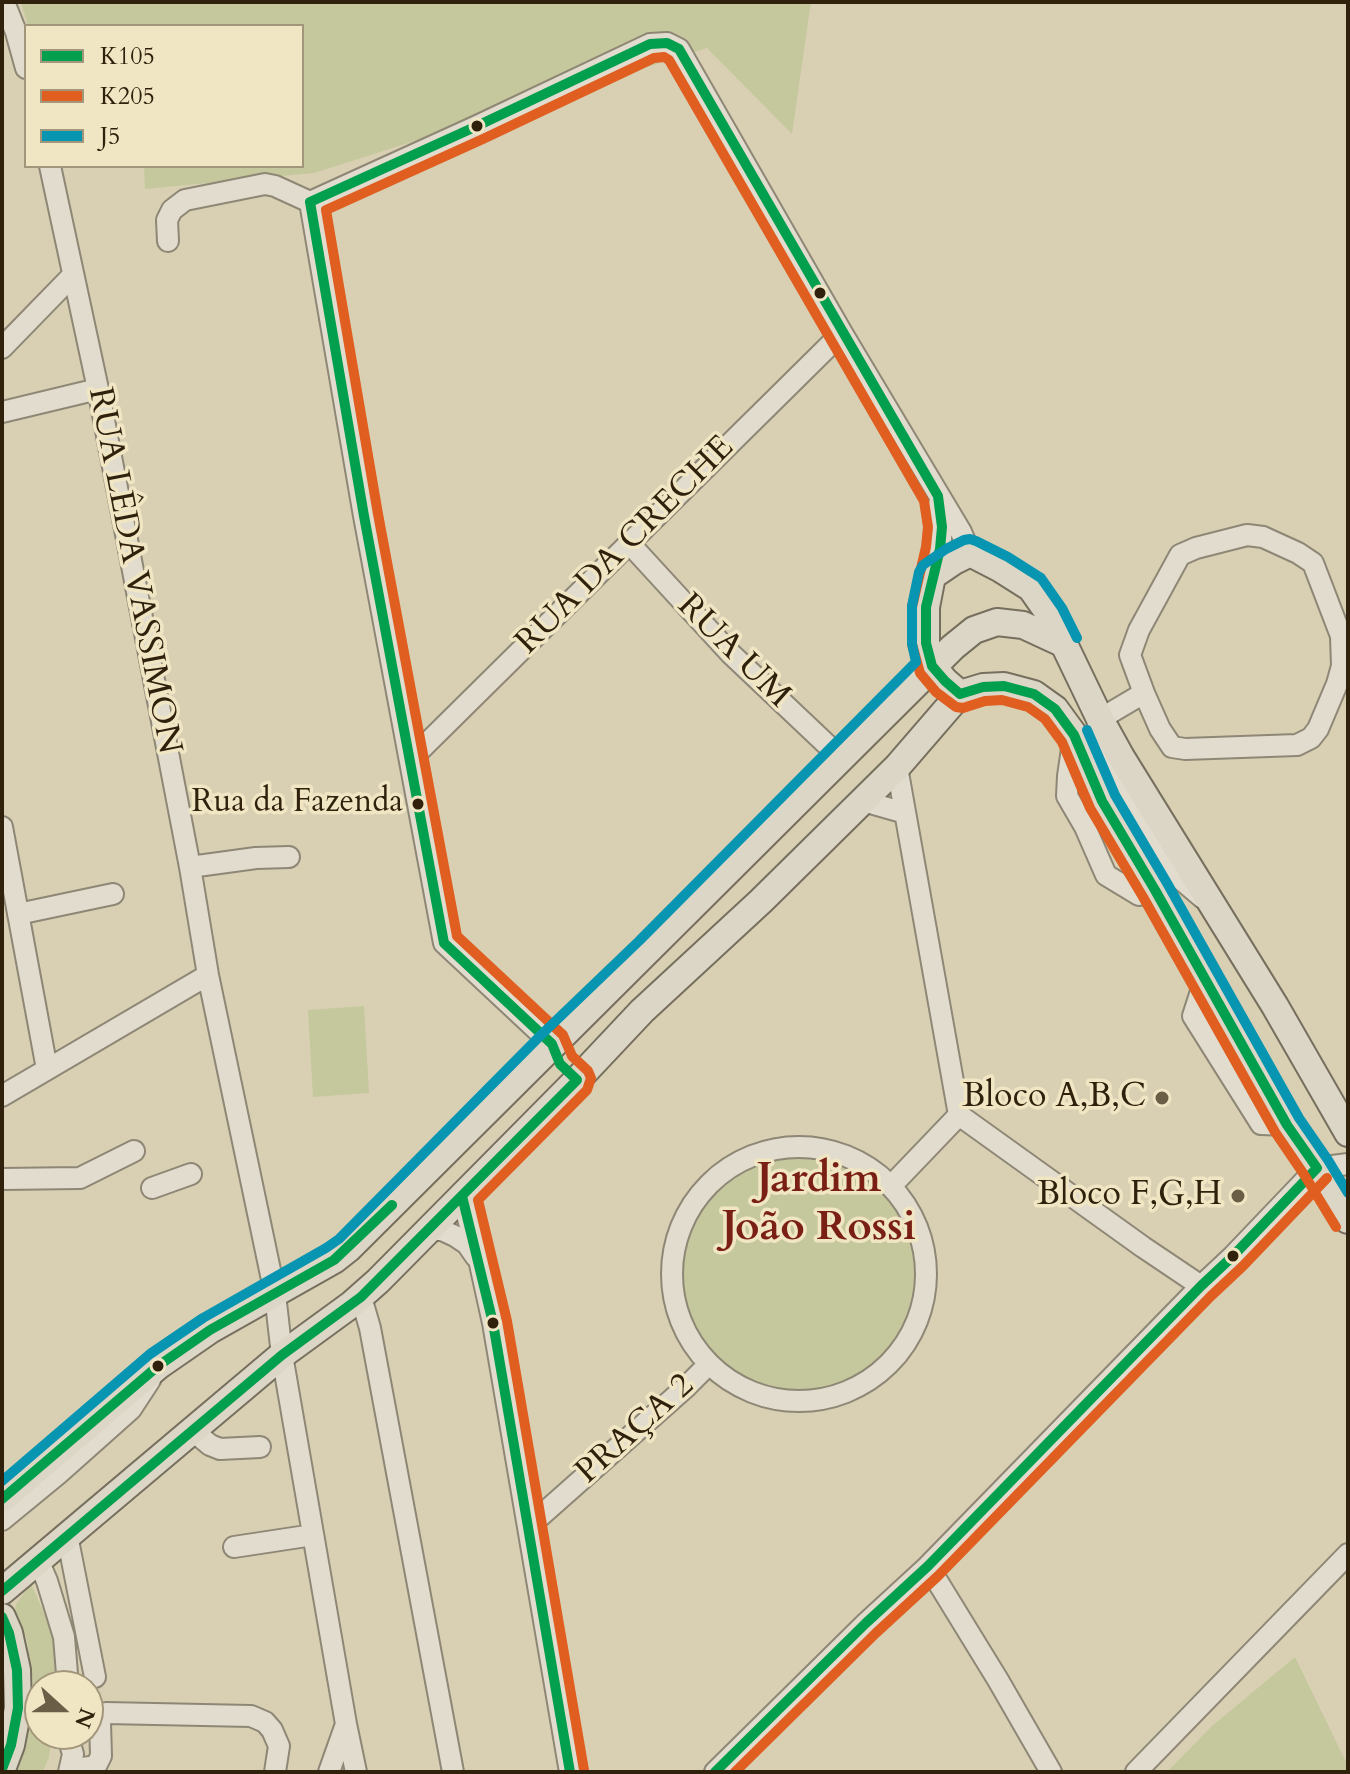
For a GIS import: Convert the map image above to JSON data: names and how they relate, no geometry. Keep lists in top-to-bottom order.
{
  "streets": {
    "street": [
      "RUA DA CRECHE",
      "RUA LÊDA VASSIMON",
      "RUA UM",
      "PRAÇA 2"
    ]
  },
  "crossings": [
    ["RUA DA CRECHE", "RUA UM"]
  ],
  "districts": ["Jardim João Rossi"],
  "places": ["Rua da Fazenda", "Bloco A,B,C", "Bloco F,G,H"],
  "lines": ["transit line K105", "transit line K205", "transit line J5"],
  "legend": ["K105", "K205", "J5"],
  "north": "right"
}
